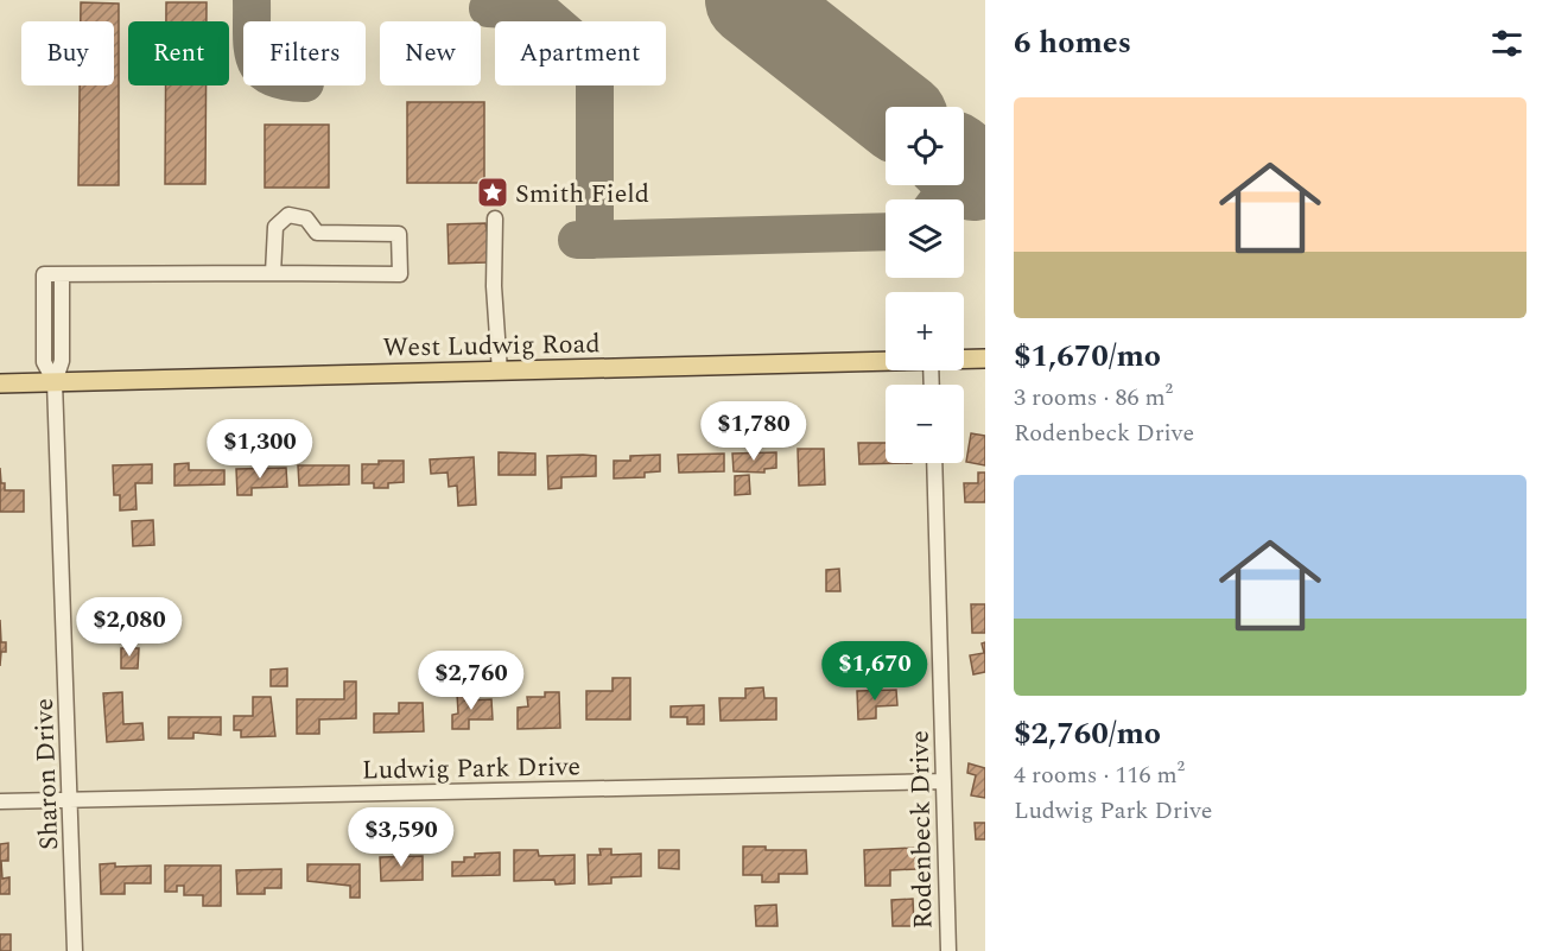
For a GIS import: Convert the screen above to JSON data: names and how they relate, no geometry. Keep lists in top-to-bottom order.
{
  "streets": {
    "main road": ["West Ludwig Road"],
    "street": ["Ludwig Park Drive", "Sharon Drive", "Rodenbeck Drive"]
  },
  "crossings": [
    ["West Ludwig Road", "Sharon Drive"],
    ["Ludwig Park Drive", "Sharon Drive"],
    ["Ludwig Park Drive", "Rodenbeck Drive"]
  ],
  "places": {
    "place": ["Smith Field"]
  },
  "page": {
    "heading": "6 homes",
    "chip": [
      "Buy",
      "Rent",
      "Filters",
      "New",
      "Apartment"
    ],
    "list": [
      {
        "name": "$1,670/mo",
        "note": "3 rooms · 86 m² · Rodenbeck Drive"
      },
      {
        "name": "$2,760/mo",
        "note": "4 rooms · 116 m² · Ludwig Park Drive"
      }
    ],
    "map_buttons": ["+", "−"],
    "price": [
      "$1,780",
      "$1,300",
      "$2,080",
      "$1,670",
      "$2,760",
      "$3,590"
    ]
  }
}
